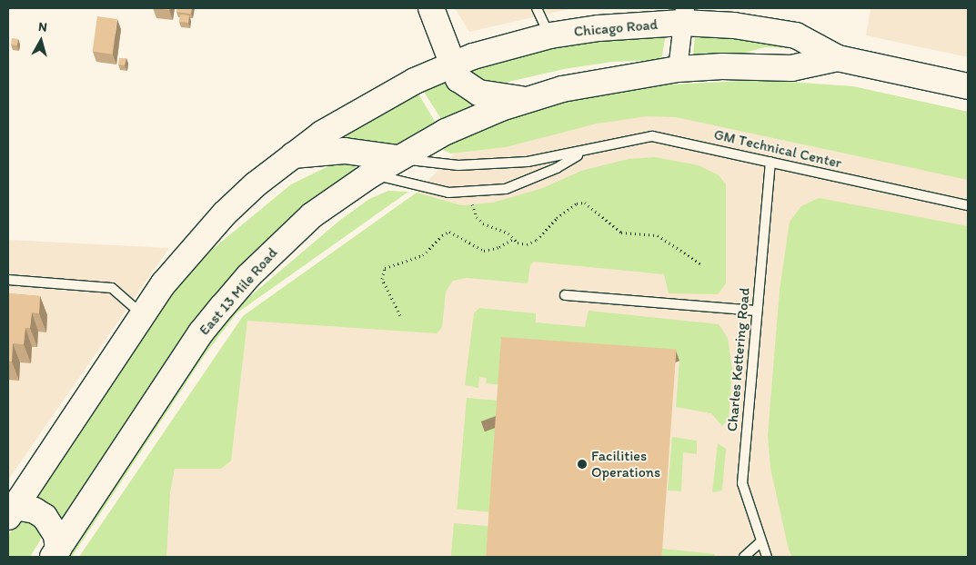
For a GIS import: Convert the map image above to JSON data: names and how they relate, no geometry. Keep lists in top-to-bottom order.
{
  "streets": {
    "main road": ["Chicago Road", "East 13 Mile Road"],
    "lane": ["GM Technical Center", "Charles Kettering Road"]
  },
  "crossings": [
    ["Chicago Road", "East 13 Mile Road"],
    ["GM Technical Center", "East 13 Mile Road"],
    ["GM Technical Center", "Charles Kettering Road"]
  ],
  "places": ["Facilities Operations"],
  "north": "top"
}
